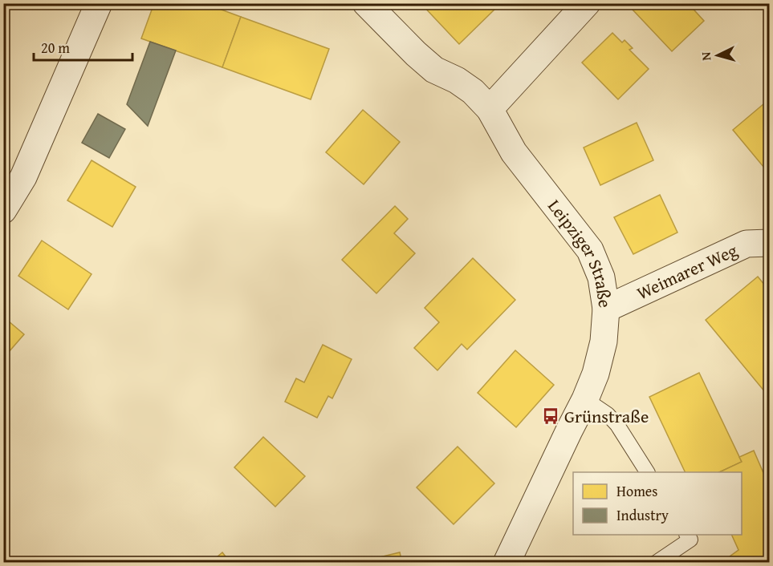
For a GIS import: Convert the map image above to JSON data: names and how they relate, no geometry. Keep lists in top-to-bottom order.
{
  "streets": {
    "street": ["Leipziger Straße", "Weimarer Weg"]
  },
  "crossings": [
    ["Leipziger Straße", "Weimarer Weg"]
  ],
  "places": {
    "bus stop": ["Grünstraße"]
  },
  "legend": ["Homes", "Industry"],
  "scale_bar": "20 m",
  "north": "left"
}
